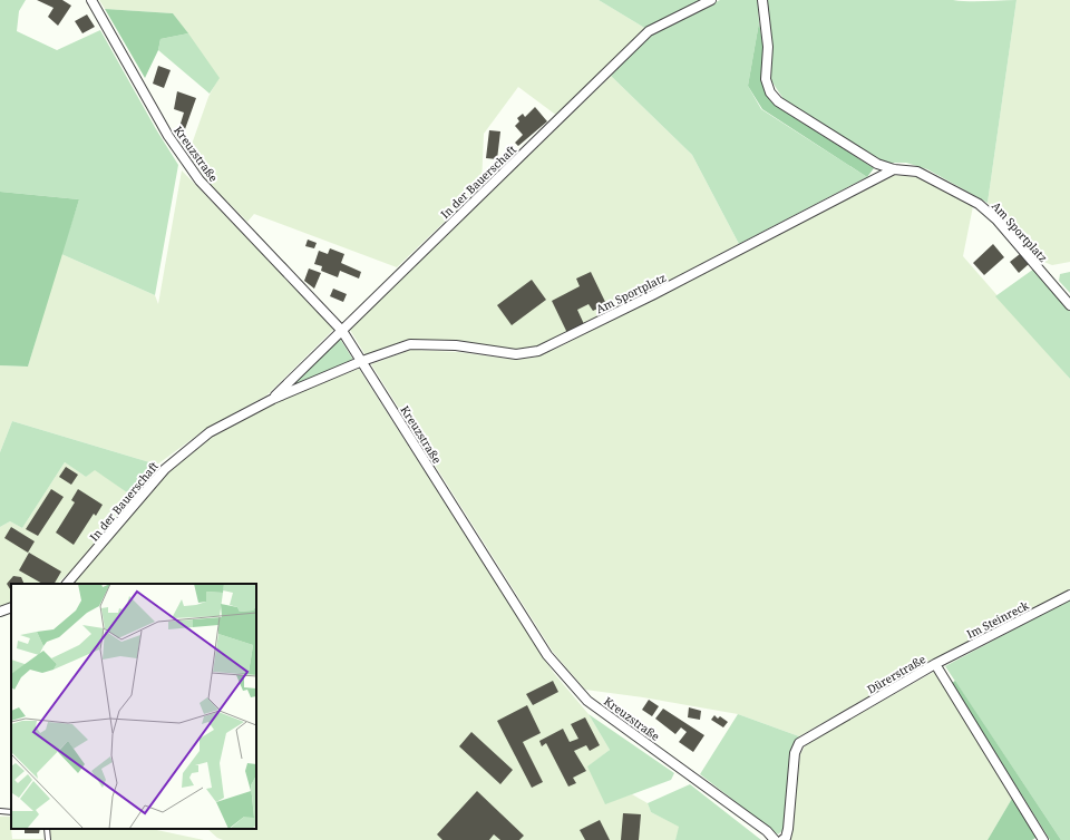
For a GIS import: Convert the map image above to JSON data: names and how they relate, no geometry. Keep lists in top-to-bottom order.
{
  "streets": {
    "street": [
      "Kreuzstraße",
      "In der Bauerschaft",
      "Am Sportplatz",
      "Im Steinreck",
      "Dürerstraße"
    ]
  },
  "crossings": [
    ["Kreuzstraße", "In der Bauerschaft"],
    ["Kreuzstraße", "Am Sportplatz"],
    ["In der Bauerschaft", "Am Sportplatz"],
    ["Im Steinreck", "Dürerstraße"]
  ]
}
